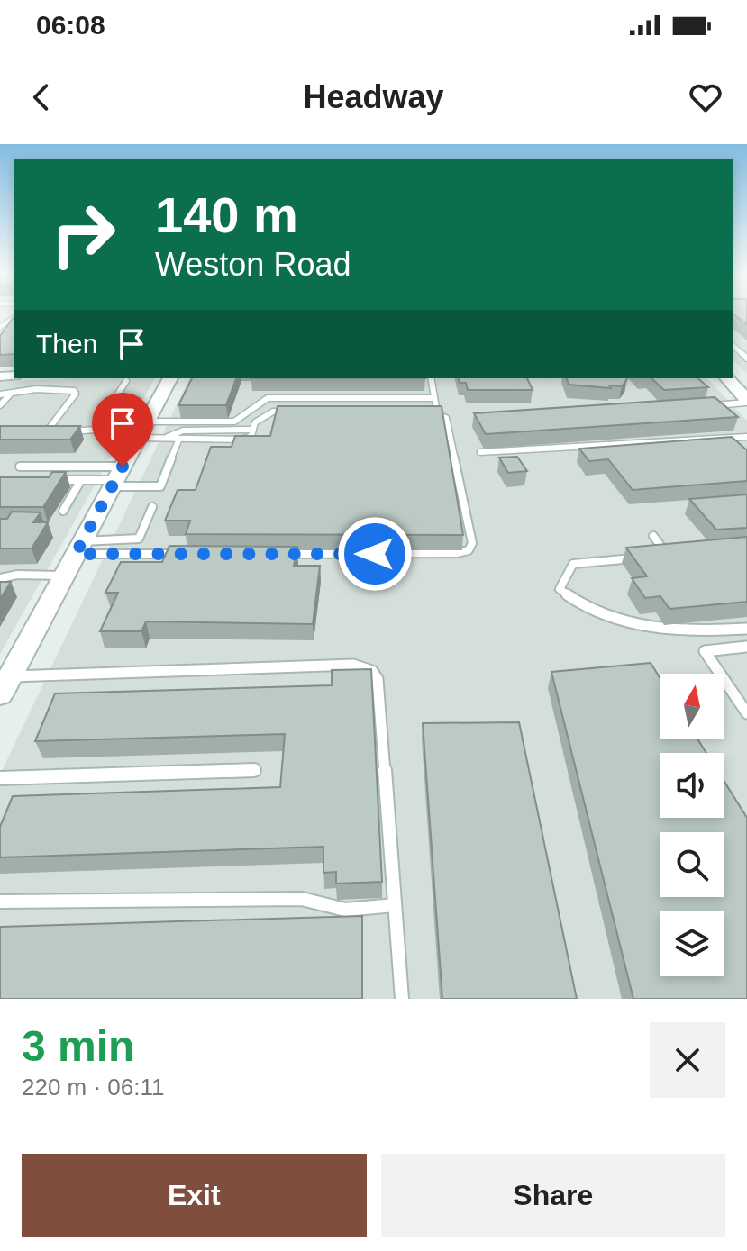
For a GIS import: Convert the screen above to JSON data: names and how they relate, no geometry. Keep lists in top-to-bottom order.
{
  "north": "top",
  "page": {
    "status": "06:08",
    "header": "Headway",
    "turn": ["140 m", "Weston Road"],
    "then": "Then",
    "heading": ["3 min", "220 m · 06:11"],
    "buttons": ["Exit", "Share"]
  }
}
